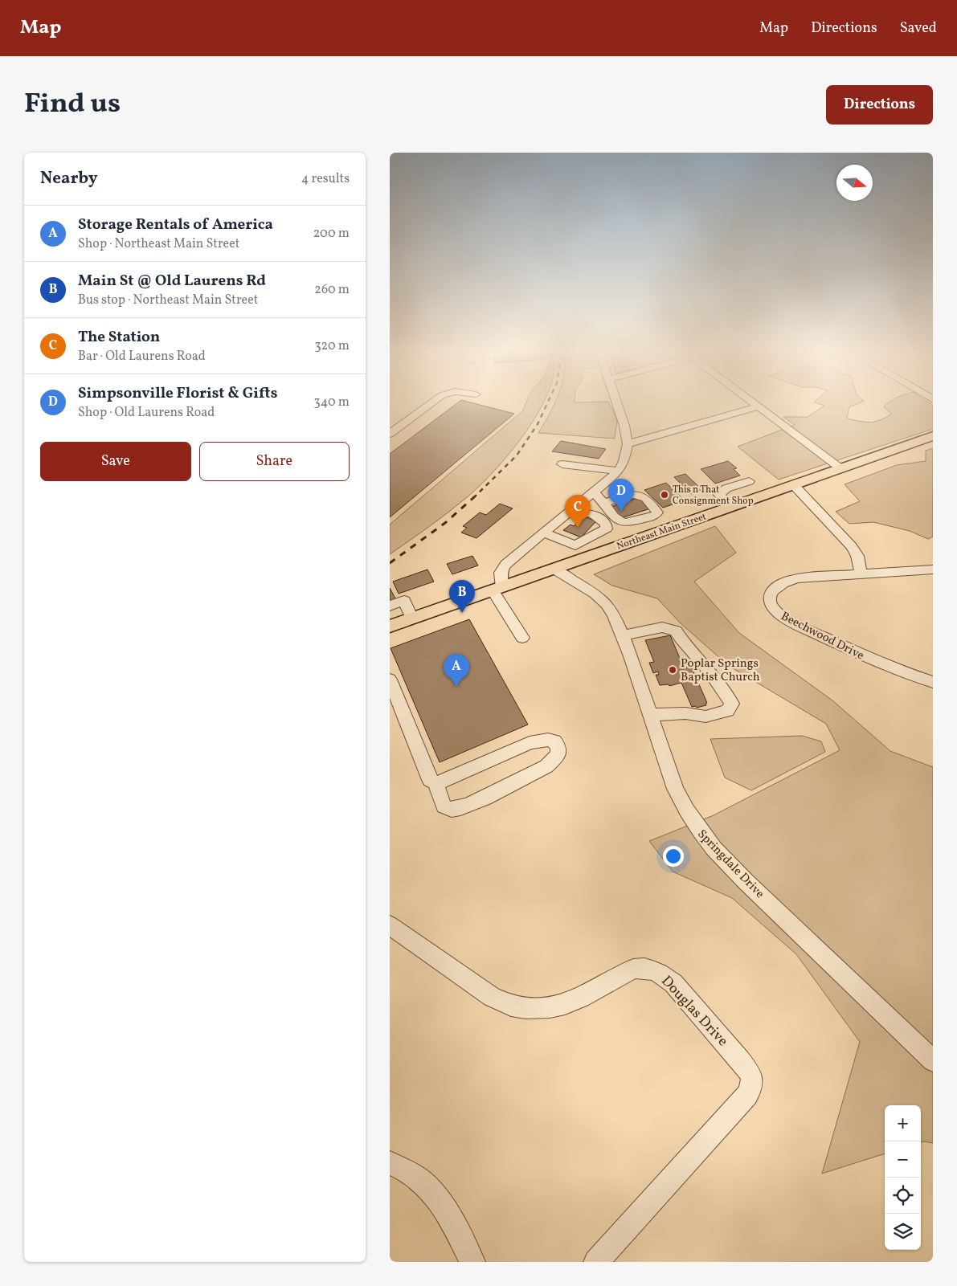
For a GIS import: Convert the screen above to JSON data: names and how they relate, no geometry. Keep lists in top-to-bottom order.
{
  "streets": {
    "main road": ["Northeast Main Street"],
    "street": ["Beechwood Drive", "Springdale Drive", "Douglas Drive"]
  },
  "crossings": [
    ["Northeast Main Street", "Springdale Drive"]
  ],
  "places": ["This n That Consignment Shop", "Poplar Springs Baptist Church"],
  "north": "right",
  "page": {
    "header": "Map",
    "nav": ["Map", "Directions", "Saved"],
    "title": "Find us",
    "buttons": [
      "Directions",
      ["Save", "Share"]
    ],
    "heading": ["Nearby", "4 results"],
    "list": [
      {
        "mark": "A",
        "name": "Storage Rentals of America",
        "note": "Shop · Northeast Main Street",
        "value": "200 m"
      },
      {
        "mark": "B",
        "name": "Main St @ Old Laurens Rd",
        "note": "Bus stop · Northeast Main Street",
        "value": "260 m"
      },
      {
        "mark": "C",
        "name": "The Station",
        "note": "Bar · Old Laurens Road",
        "value": "320 m"
      },
      {
        "mark": "D",
        "name": "Simpsonville Florist & Gifts",
        "note": "Shop · Old Laurens Road",
        "value": "340 m"
      }
    ],
    "pins": [
      "D",
      "C",
      "B",
      "A"
    ],
    "map_buttons": ["+", "−"]
  }
}
